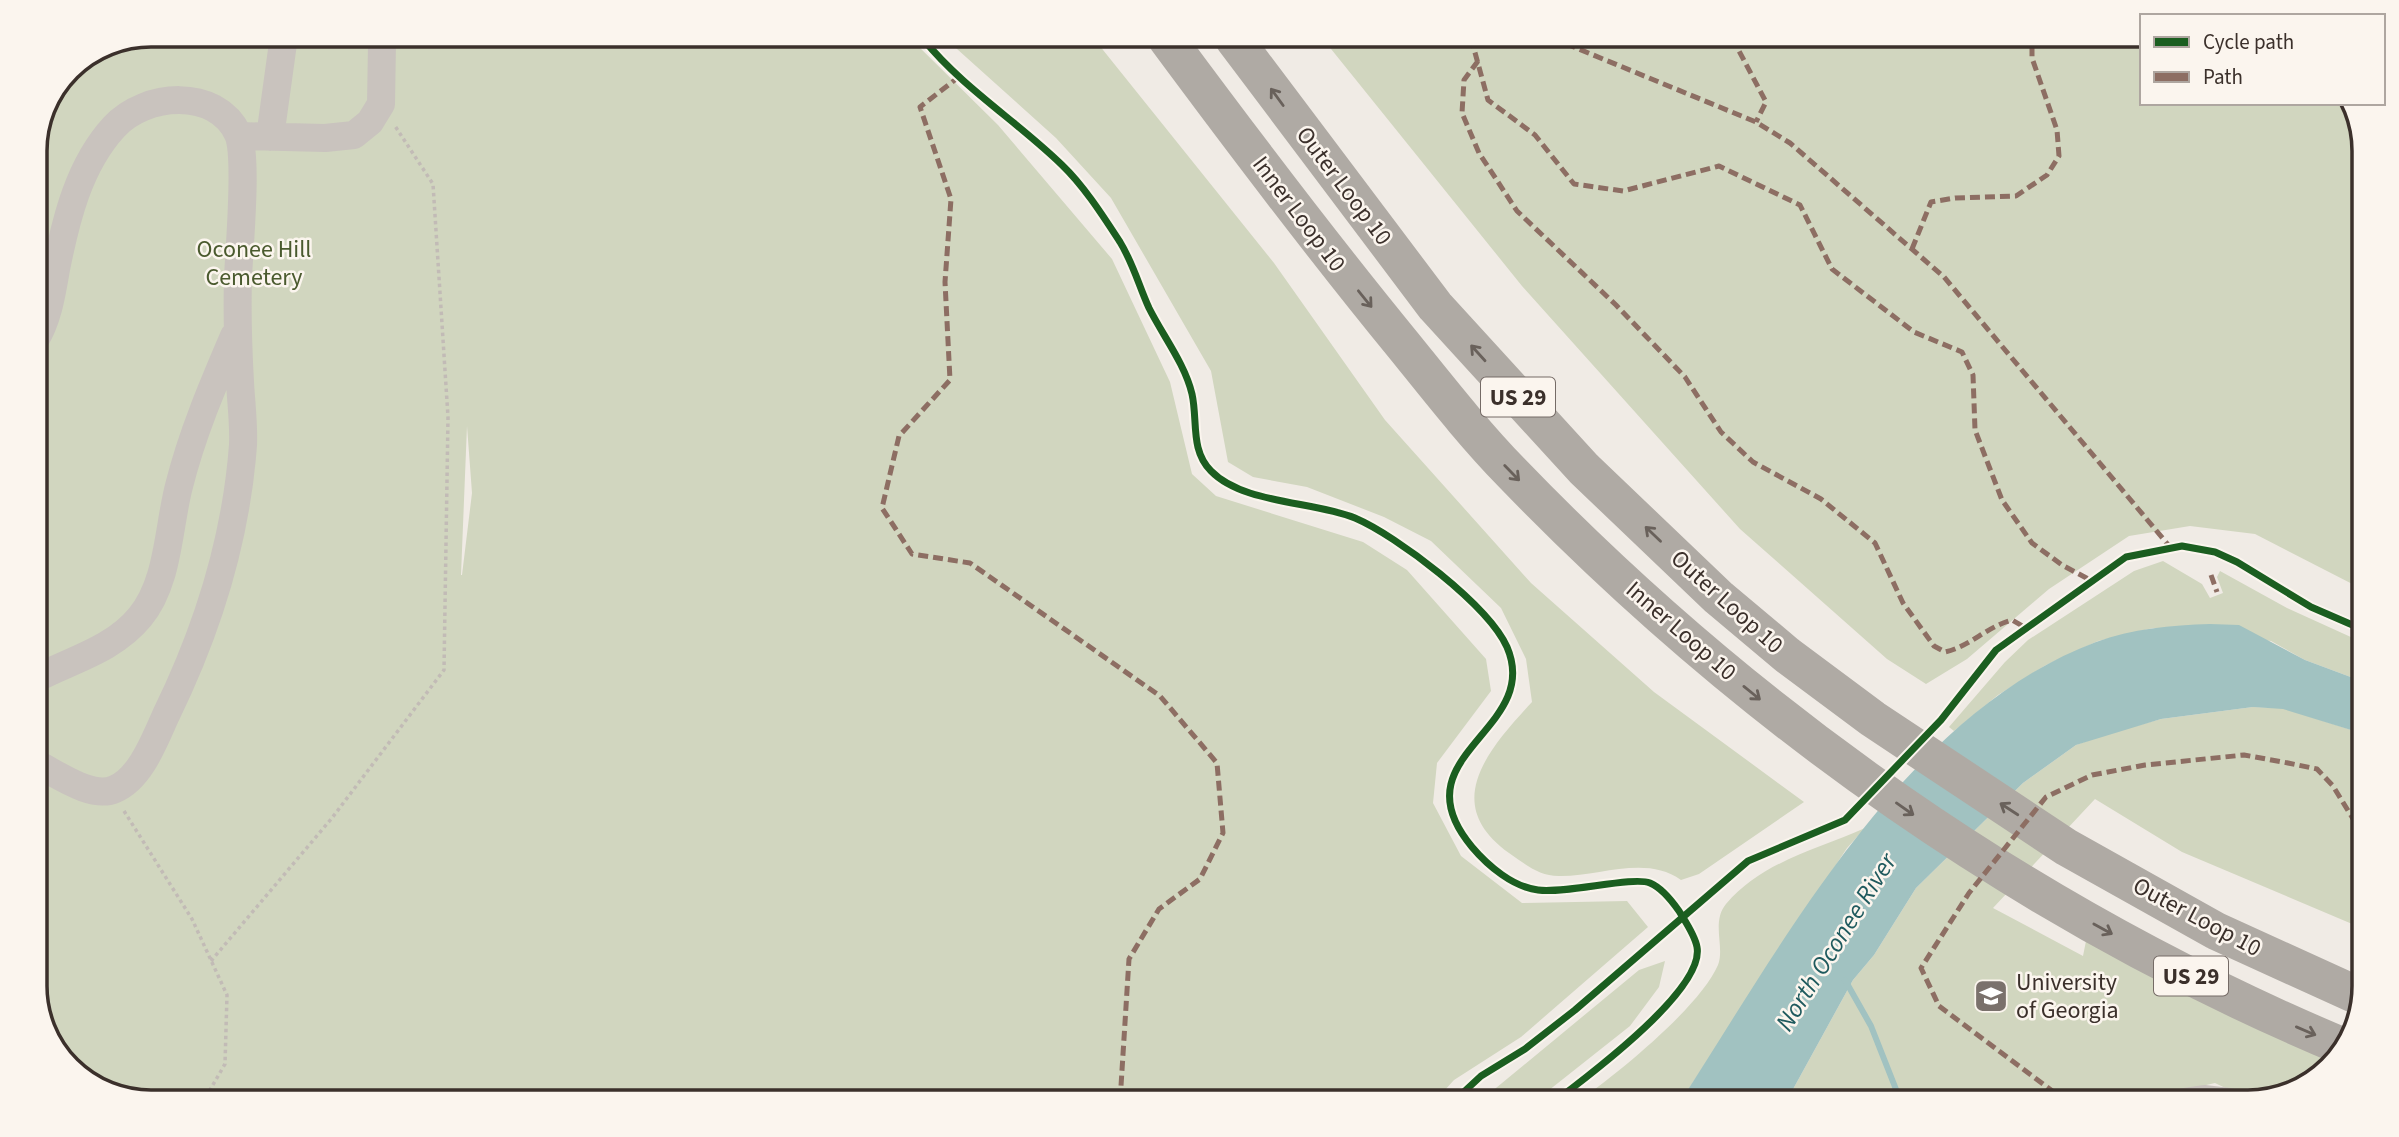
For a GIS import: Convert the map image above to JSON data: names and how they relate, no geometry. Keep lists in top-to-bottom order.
{
  "streets": {
    "highway": ["Outer Loop 10", "Inner Loop 10", "US 29"]
  },
  "one_way": ["Outer Loop 10", "Inner Loop 10"],
  "water": ["North Oconee River"],
  "parks": ["Oconee Hill Cemetery"],
  "places": {
    "school or university": ["University of Georgia"]
  },
  "legend": ["Cycle path", "Path"]
}
